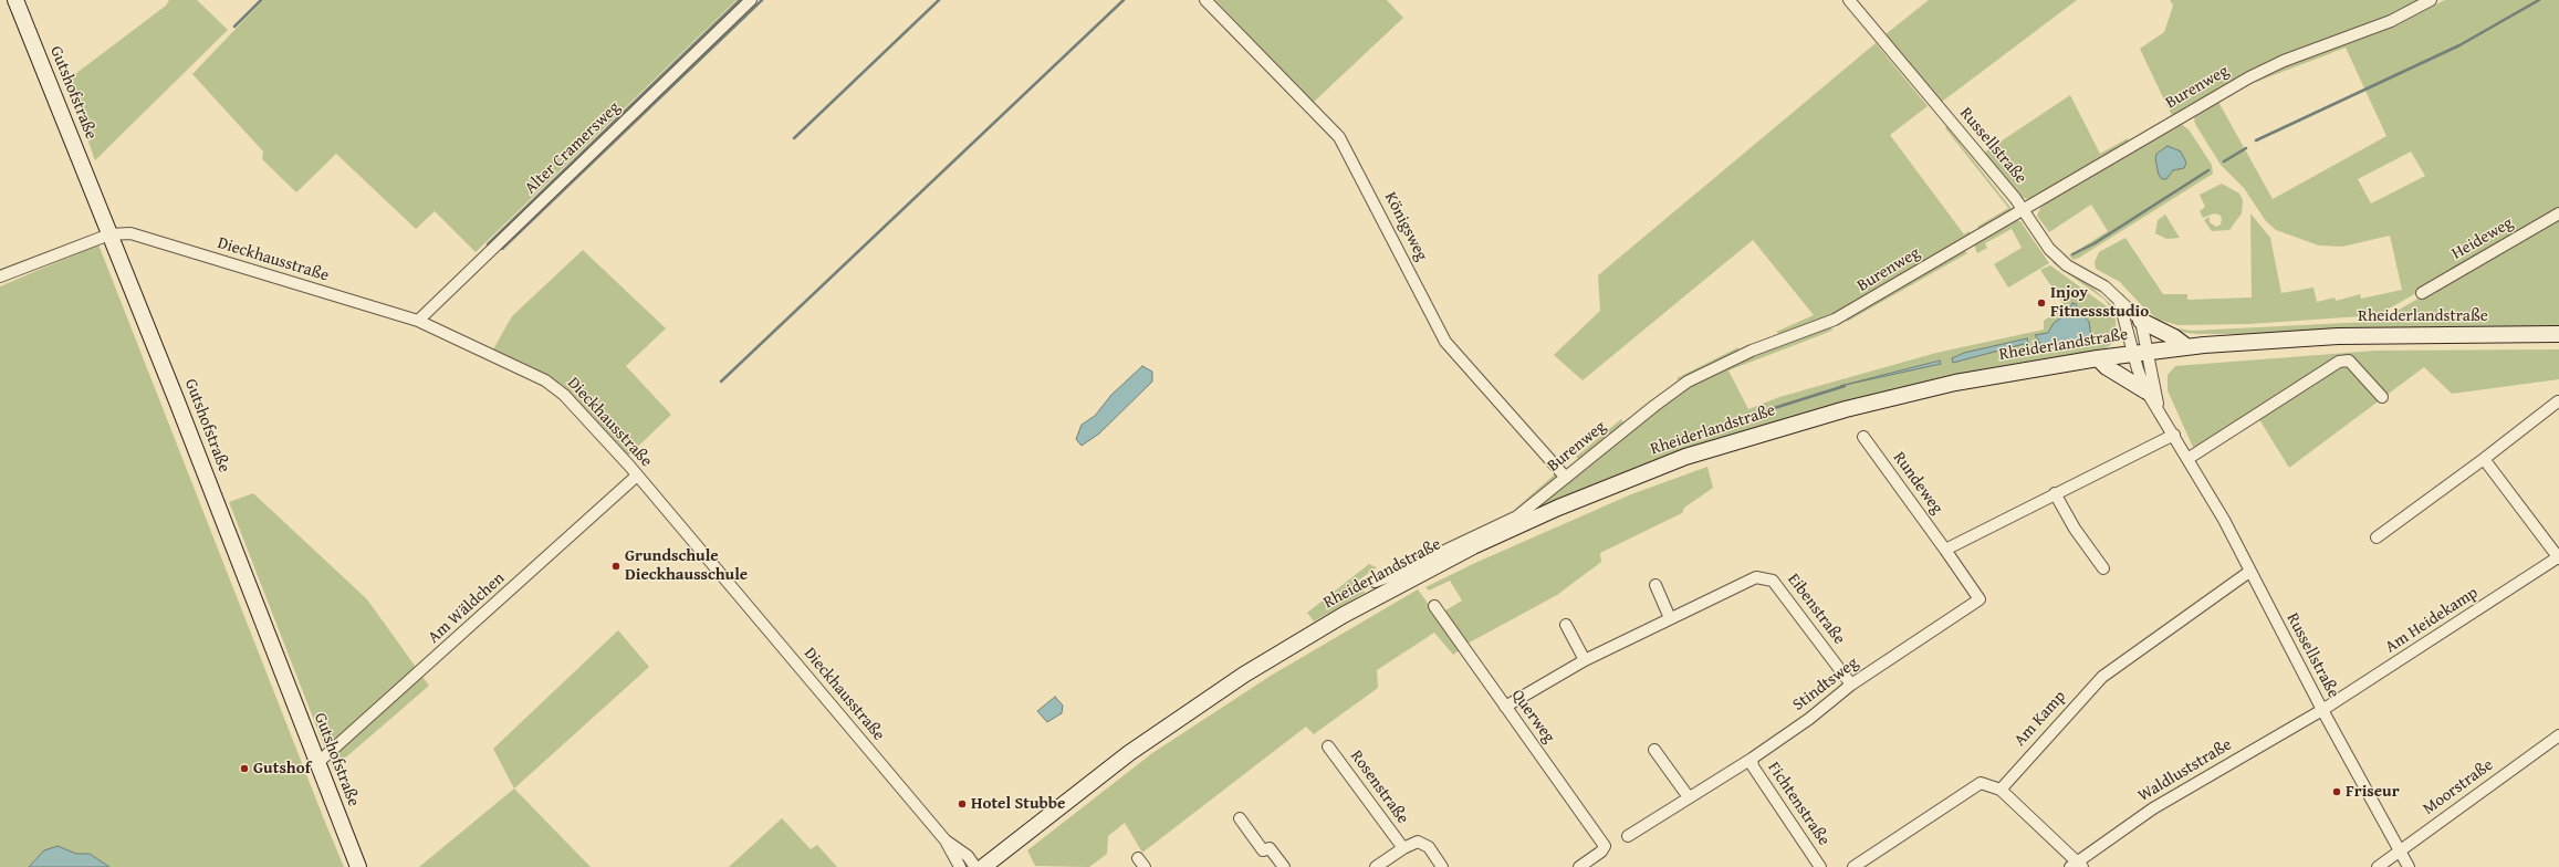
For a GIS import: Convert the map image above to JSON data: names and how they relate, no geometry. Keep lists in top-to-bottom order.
{
  "streets": {
    "main road": ["Gutshofstraße", "Rheiderlandstraße"],
    "street": [
      "Burenweg",
      "Russellstraße",
      "Alter Cramersweg",
      "Königsweg",
      "Heideweg",
      "Dieckhausstraße",
      "Rundeweg",
      "Am Wäldchen",
      "Eibenstraße",
      "Am Heidekamp",
      "Stindtsweg",
      "Querweg",
      "Am Kamp",
      "Waldluststraße",
      "Rosenstraße",
      "Moorstraße",
      "Fichtenstraße"
    ]
  },
  "crossings": [
    ["Burenweg", "Russellstraße"],
    ["Burenweg", "Königsweg"],
    ["Gutshofstraße", "Dieckhausstraße"],
    ["Gutshofstraße", "Am Wäldchen"],
    ["Russellstraße", "Rheiderlandstraße"],
    ["Russellstraße", "Am Heidekamp"],
    ["Russellstraße", "Am Kamp"],
    ["Russellstraße", "Waldluststraße"],
    ["Russellstraße", "Moorstraße"],
    ["Alter Cramersweg", "Dieckhausstraße"],
    ["Dieckhausstraße", "Am Wäldchen"],
    ["Rundeweg", "Stindtsweg"],
    ["Eibenstraße", "Stindtsweg"],
    ["Eibenstraße", "Querweg"],
    ["Am Heidekamp", "Waldluststraße"],
    ["Stindtsweg", "Fichtenstraße"]
  ],
  "places": [
    "Injoy Fitnessstudio",
    "Grundschule Dieckhausschule",
    "Gutshof",
    "Friseur",
    "Hotel Stubbe"
  ]
}
